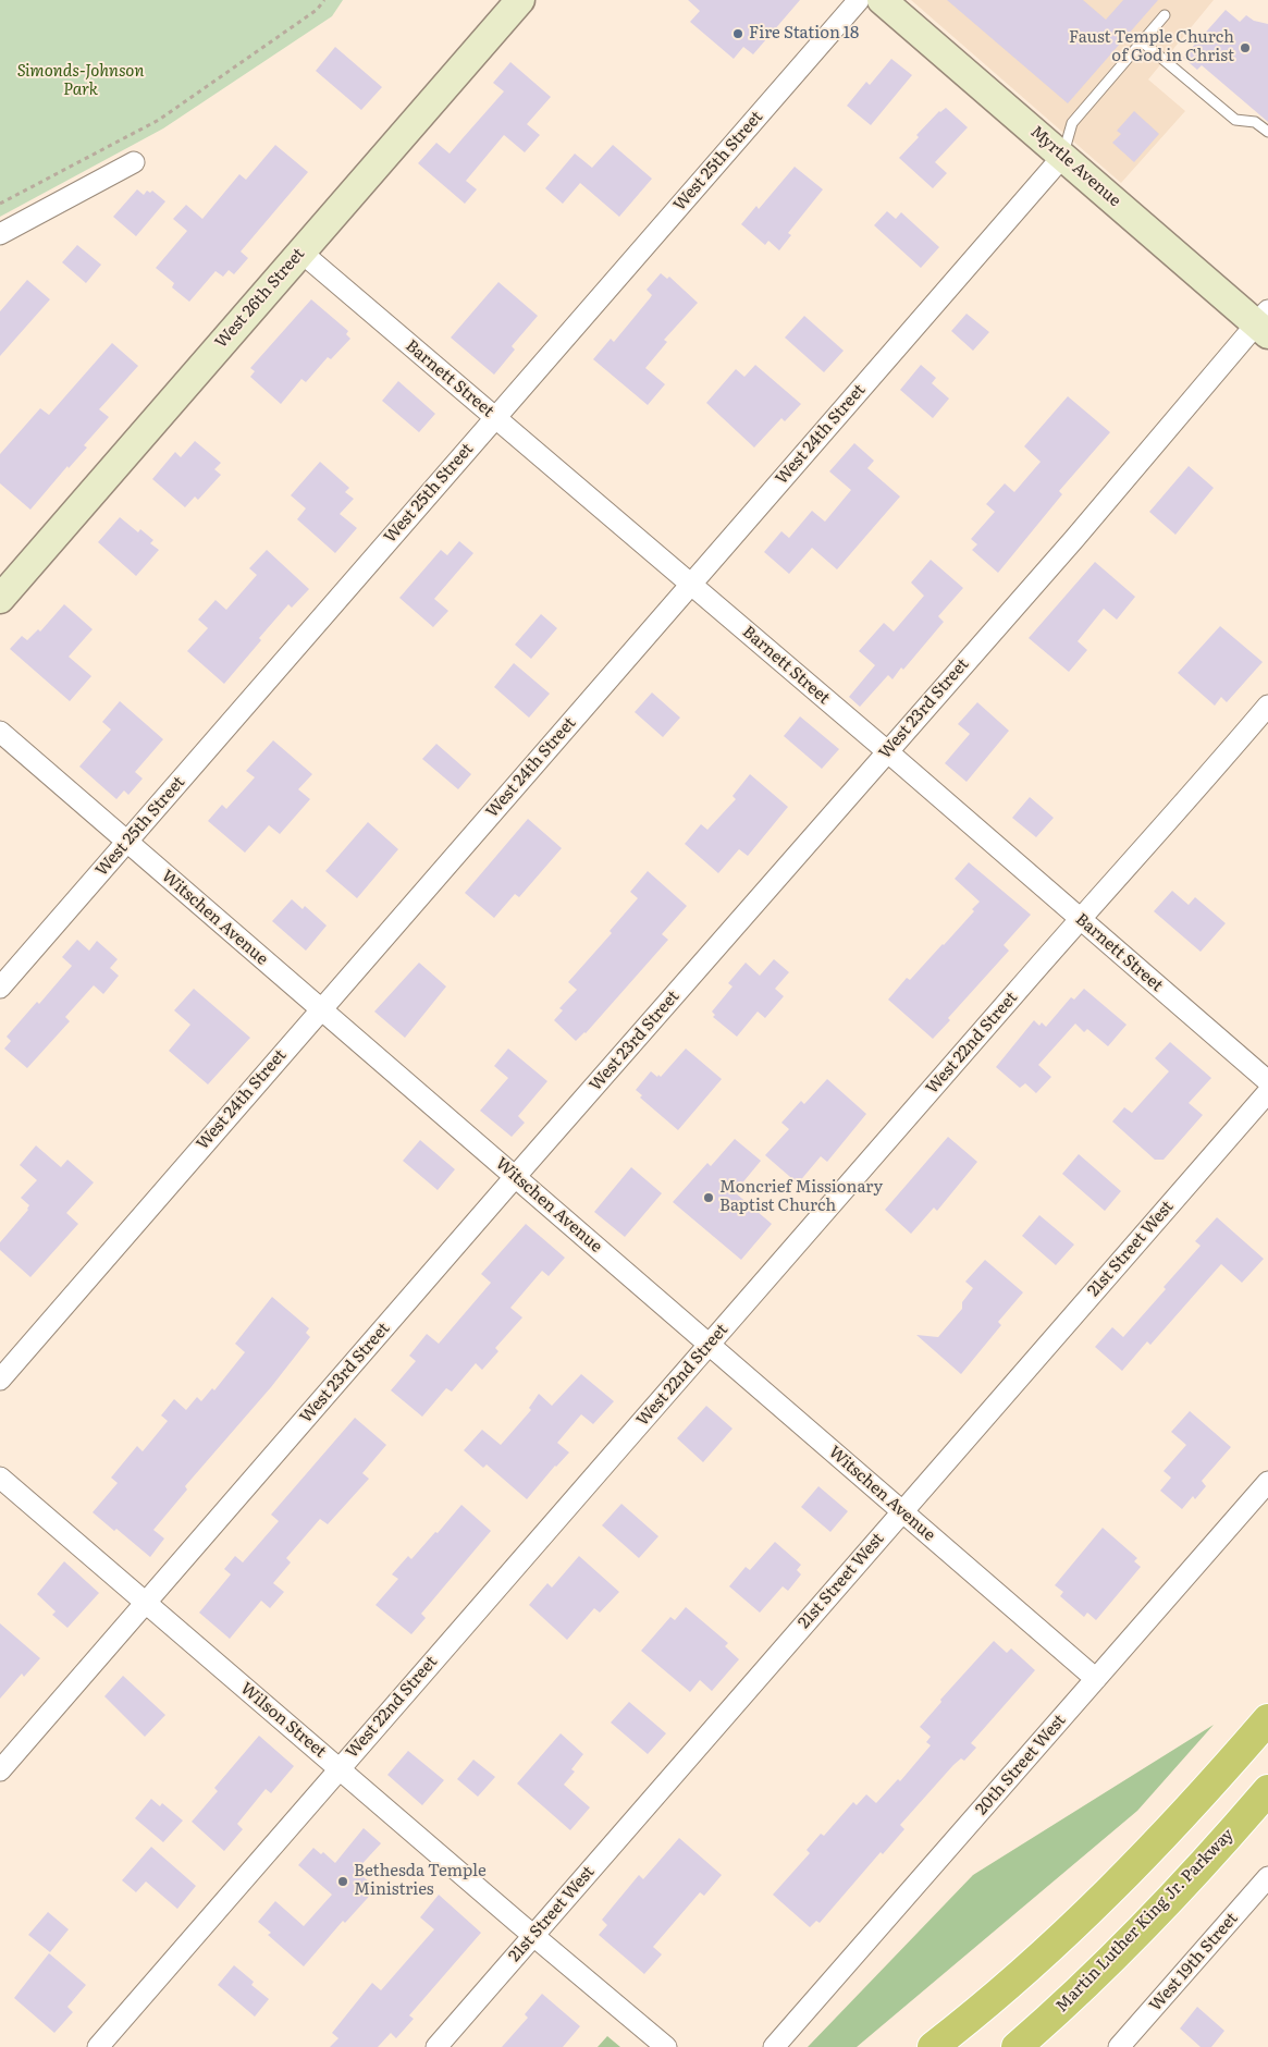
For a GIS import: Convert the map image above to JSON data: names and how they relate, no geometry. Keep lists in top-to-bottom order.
{
  "streets": {
    "highway": ["Martin Luther King Jr. Parkway"],
    "main road": ["Myrtle Avenue", "West 26th Street"],
    "street": [
      "West 25th Street",
      "Barnett Street",
      "West 24th Street",
      "West 23rd Street",
      "Witschen Avenue",
      "West 22nd Street",
      "21st Street West",
      "Wilson Street",
      "20th Street West",
      "West 19th Street"
    ]
  },
  "crossings": [
    ["West 25th Street", "Barnett Street"],
    ["West 25th Street", "Witschen Avenue"],
    ["Myrtle Avenue", "West 24th Street"],
    ["Myrtle Avenue", "West 23rd Street"],
    ["West 26th Street", "Barnett Street"],
    ["Barnett Street", "West 24th Street"],
    ["Barnett Street", "West 23rd Street"],
    ["Barnett Street", "West 22nd Street"],
    ["West 24th Street", "Witschen Avenue"],
    ["West 23rd Street", "Witschen Avenue"],
    ["West 23rd Street", "Wilson Street"],
    ["Witschen Avenue", "West 22nd Street"],
    ["Witschen Avenue", "21st Street West"],
    ["Witschen Avenue", "20th Street West"],
    ["West 22nd Street", "Wilson Street"],
    ["21st Street West", "Wilson Street"]
  ],
  "parks": ["Simonds-Johnson Park"],
  "places": [
    "Fire Station 18",
    "Faust Temple Church of God in Christ",
    "Moncrief Missionary Baptist Church",
    "Bethesda Temple Ministries"
  ]
}
